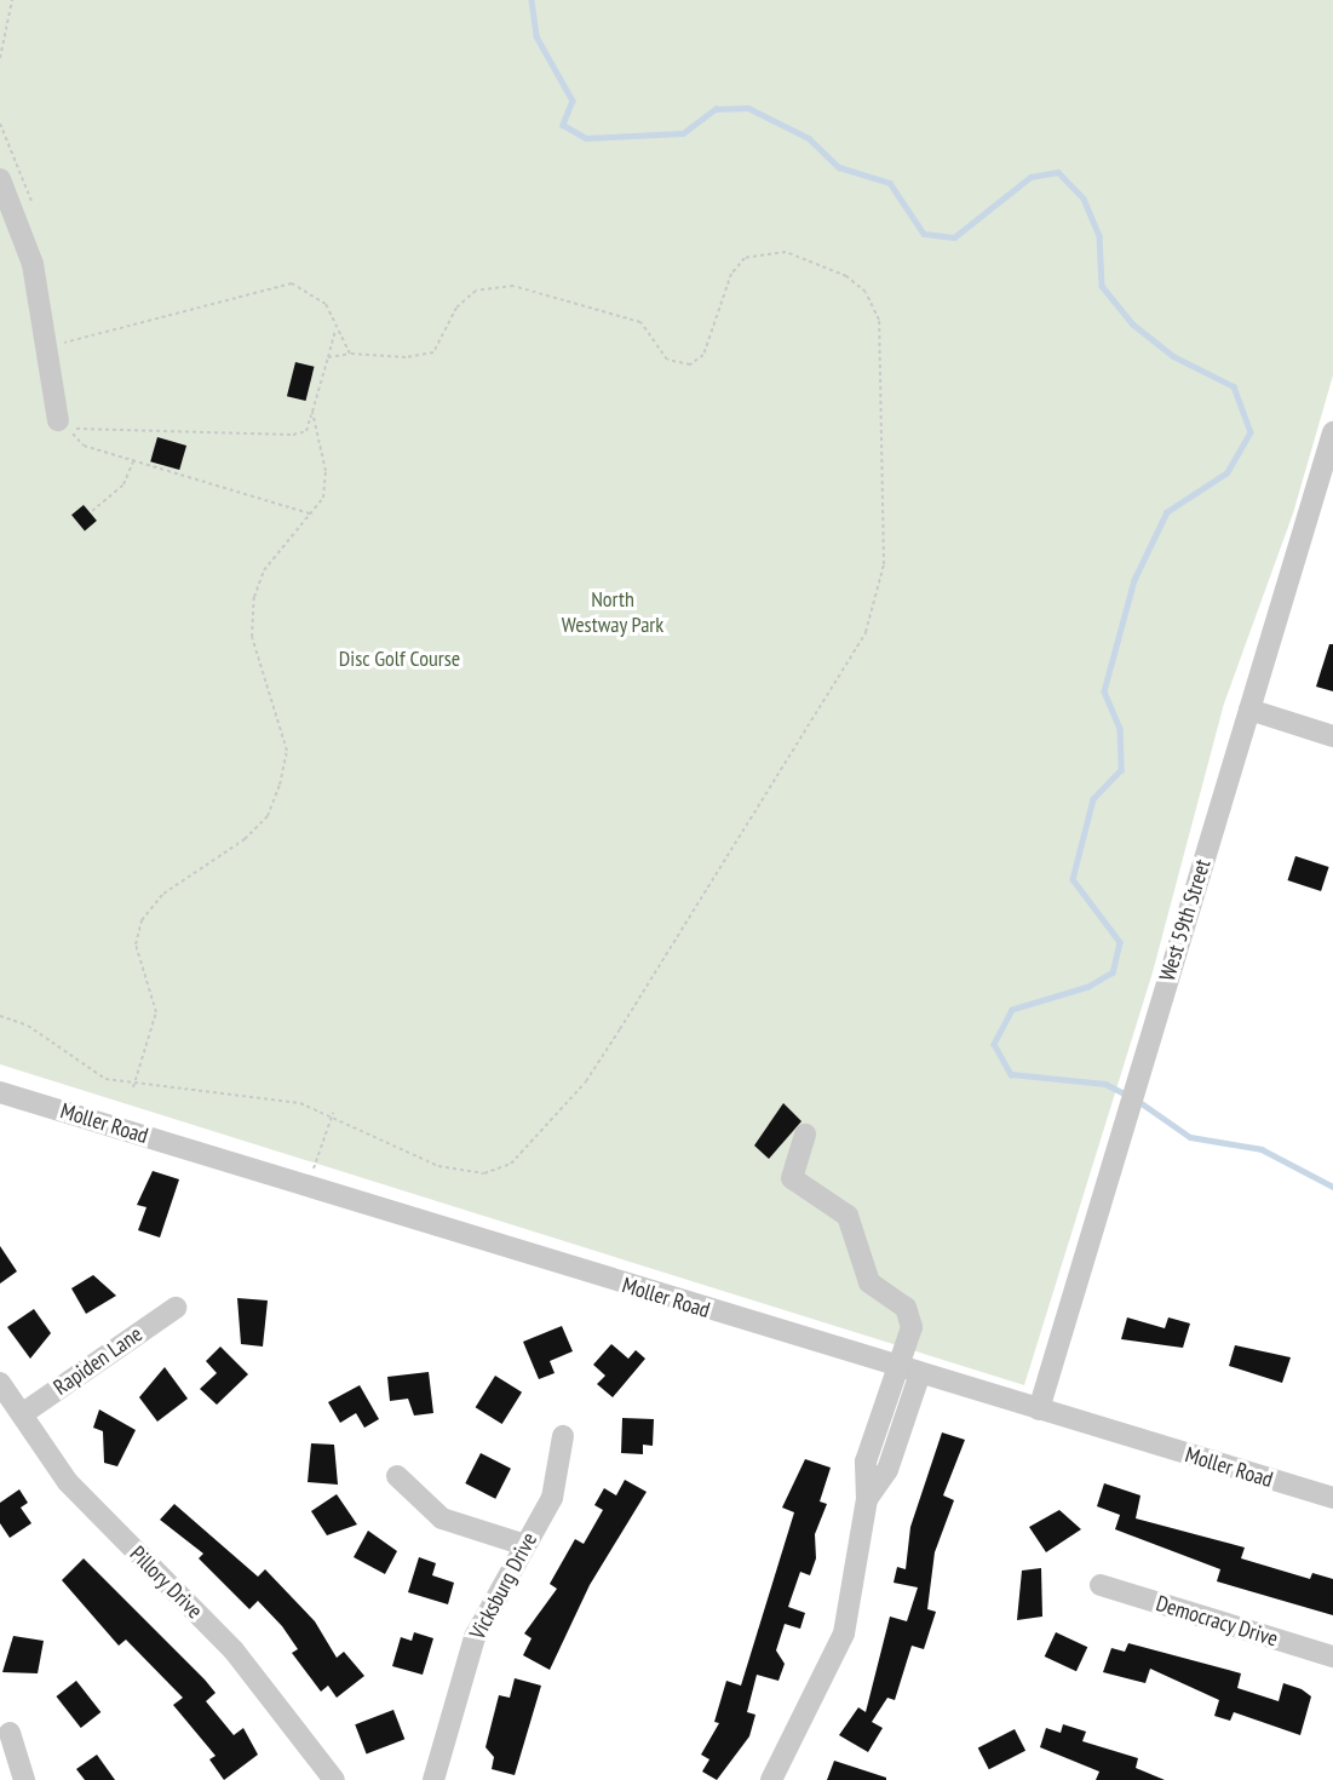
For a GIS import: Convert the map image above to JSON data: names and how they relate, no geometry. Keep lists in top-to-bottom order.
{
  "streets": {
    "street": [
      "West 59th Street",
      "Moller Road",
      "Rapiden Lane",
      "Pillory Drive",
      "Vicksburg Drive",
      "Democracy Drive"
    ]
  },
  "crossings": [
    ["West 59th Street", "Moller Road"],
    ["Rapiden Lane", "Pillory Drive"]
  ],
  "parks": ["North Westway Park", "Disc Golf Course"]
}
